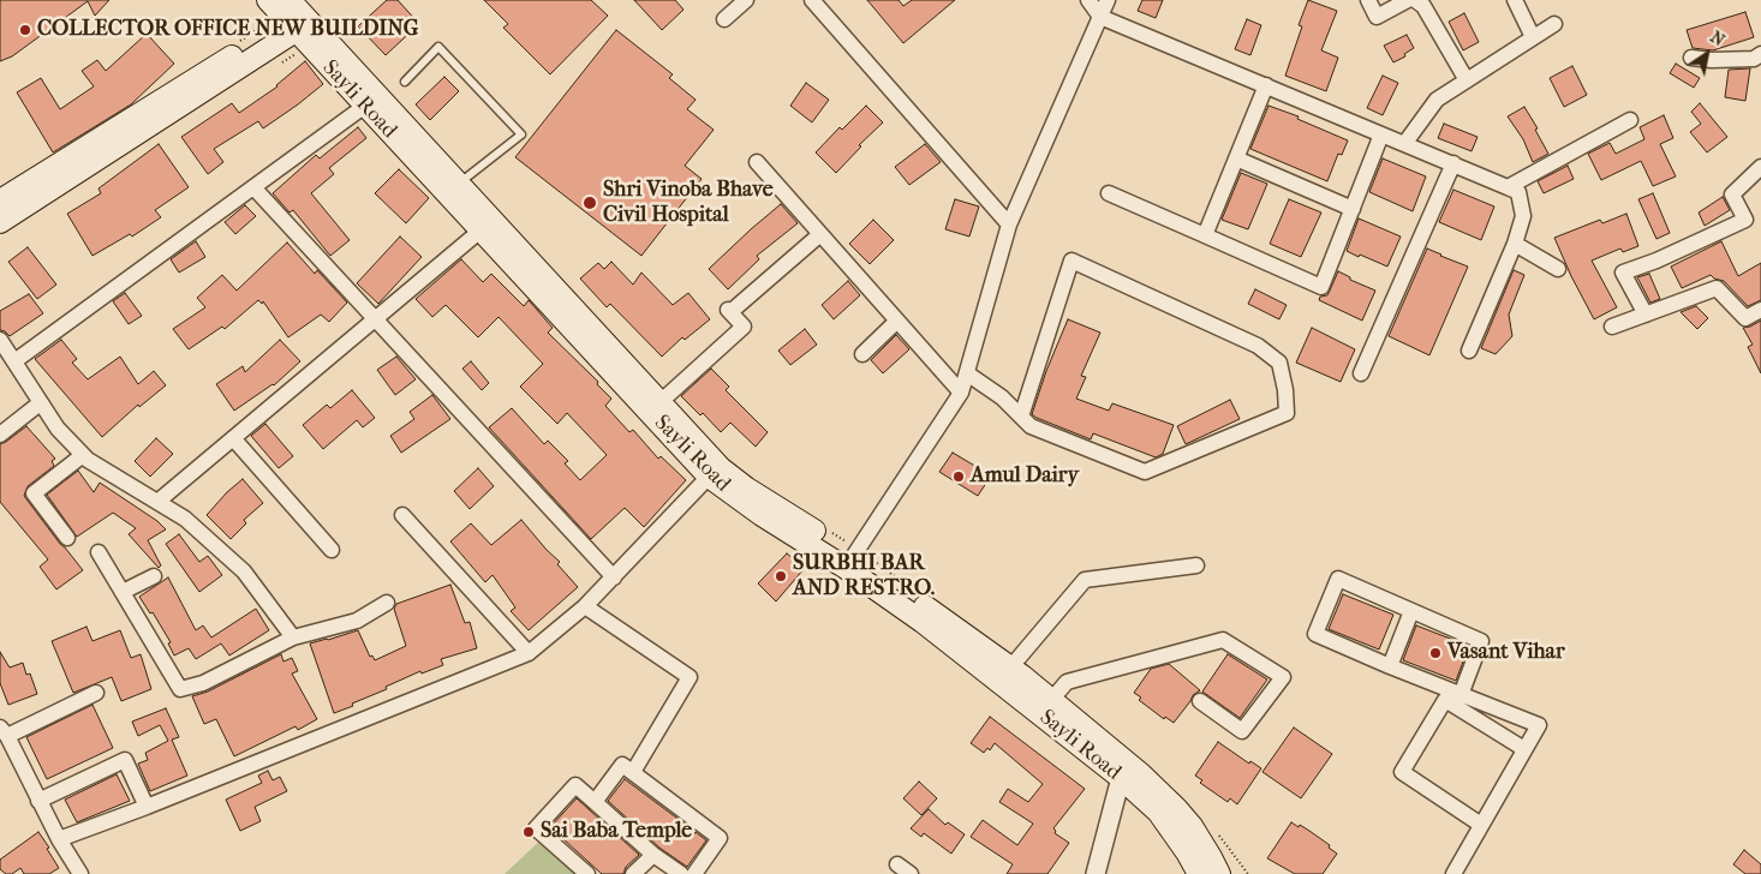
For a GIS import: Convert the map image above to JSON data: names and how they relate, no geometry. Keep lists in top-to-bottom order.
{
  "streets": {
    "main road": ["Sayli Road"]
  },
  "places": [
    "COLLECTOR OFFICE NEW BUILDING",
    "Shri Vinoba Bhave Civil Hospital",
    "Amul Dairy",
    "SURBHI BAR AND RESTRO.",
    "Vasant Vihar",
    "Sai Baba Temple"
  ],
  "north": "top right"
}
